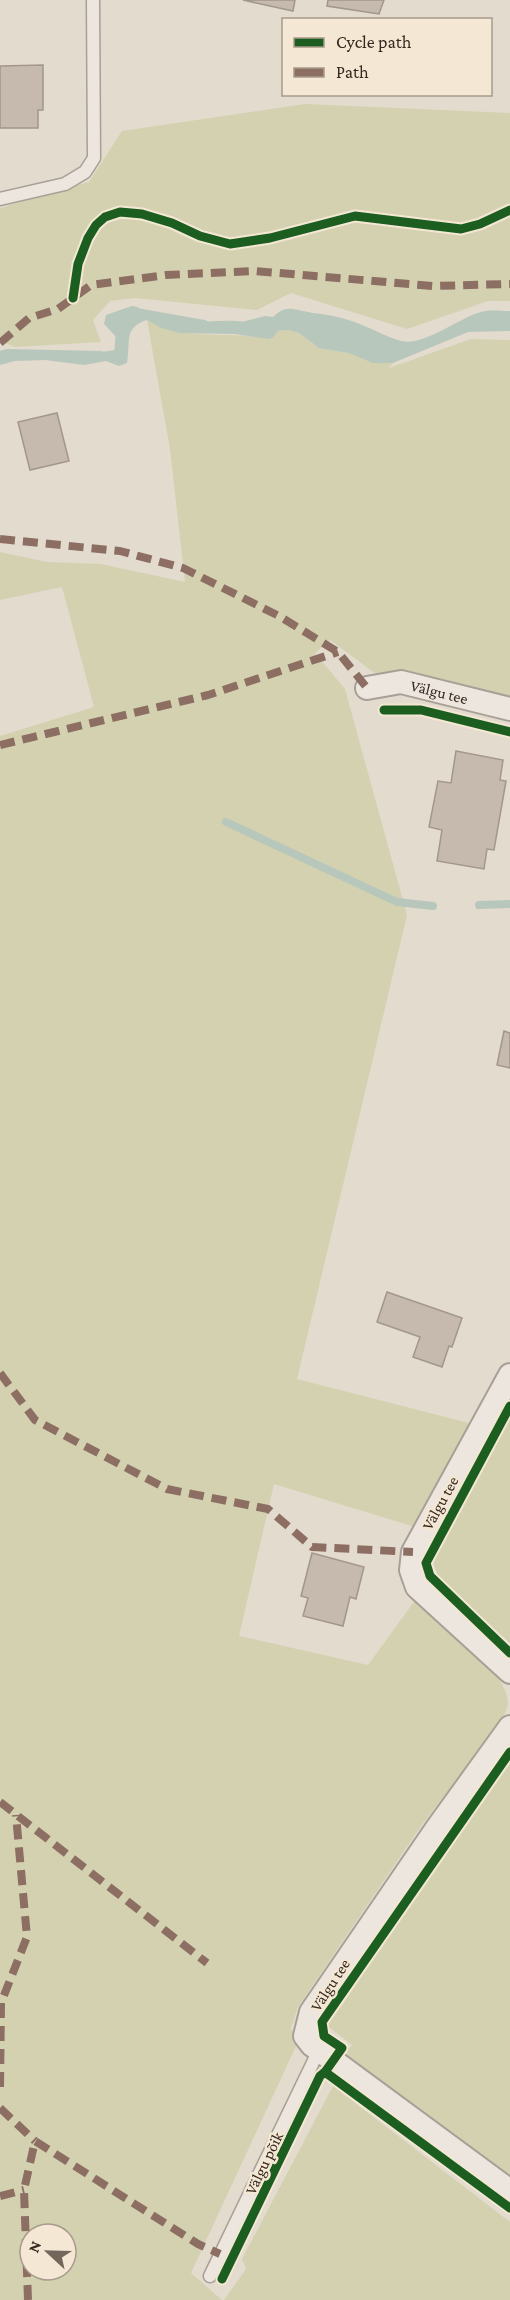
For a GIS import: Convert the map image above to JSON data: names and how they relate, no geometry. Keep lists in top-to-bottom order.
{
  "streets": {
    "street": ["Välgu tee"],
    "lane": ["Välgu põik"]
  },
  "crossings": [
    ["Välgu tee", "Välgu põik"]
  ],
  "legend": ["Cycle path", "Path"],
  "north": "left"
}
